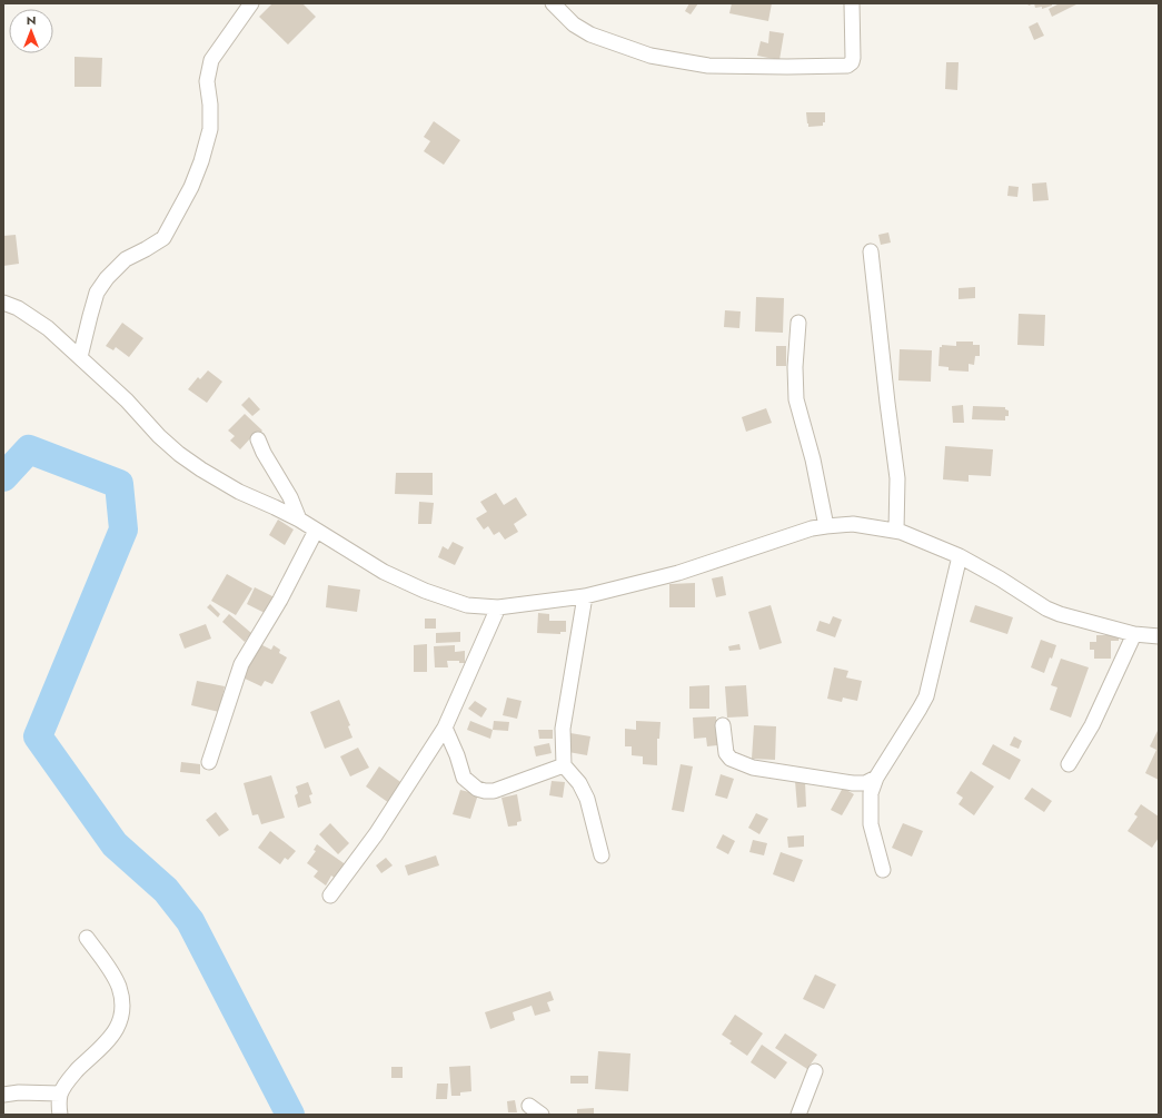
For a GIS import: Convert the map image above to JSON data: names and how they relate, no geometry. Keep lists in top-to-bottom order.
{
  "north": "top"
}
